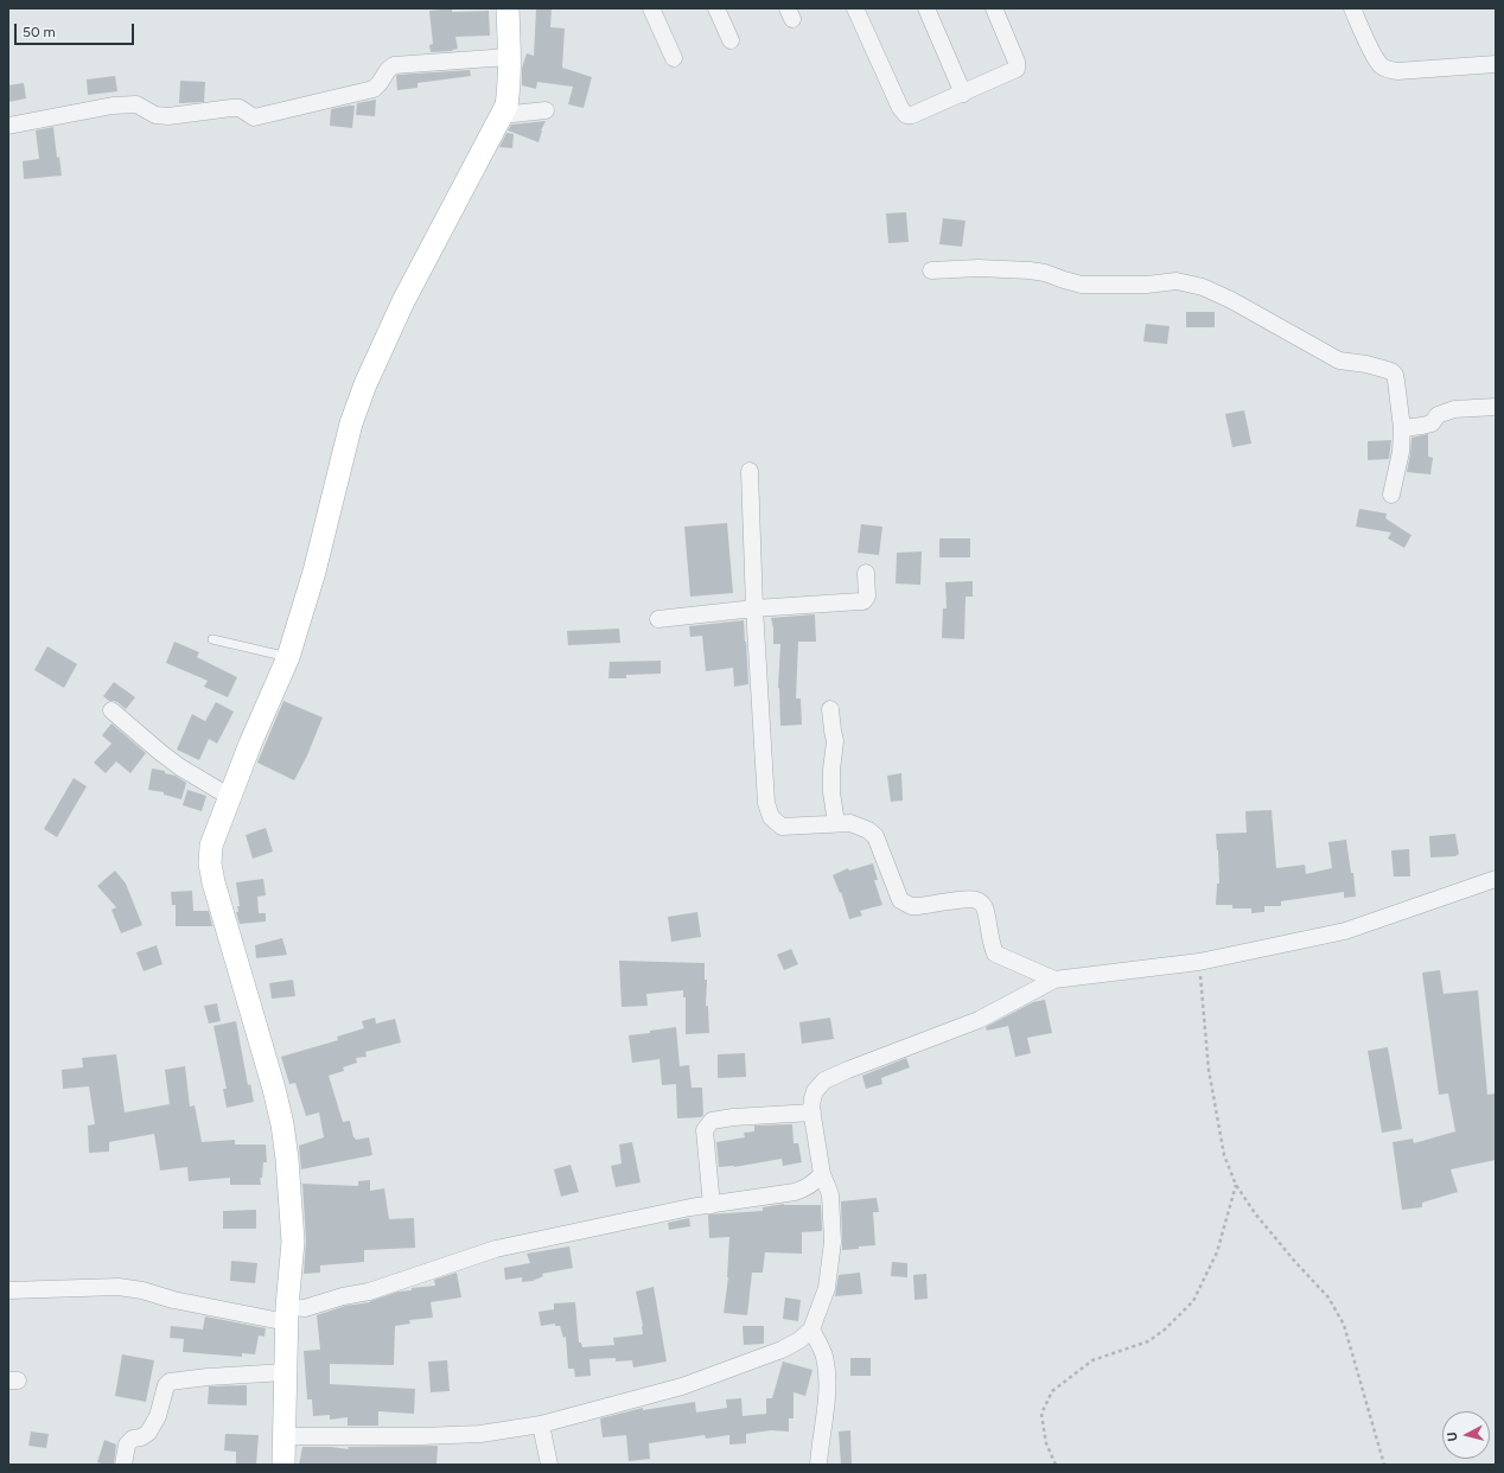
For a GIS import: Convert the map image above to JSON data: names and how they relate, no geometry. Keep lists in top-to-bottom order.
{
  "scale_bar": "50 m",
  "north": "left"
}
